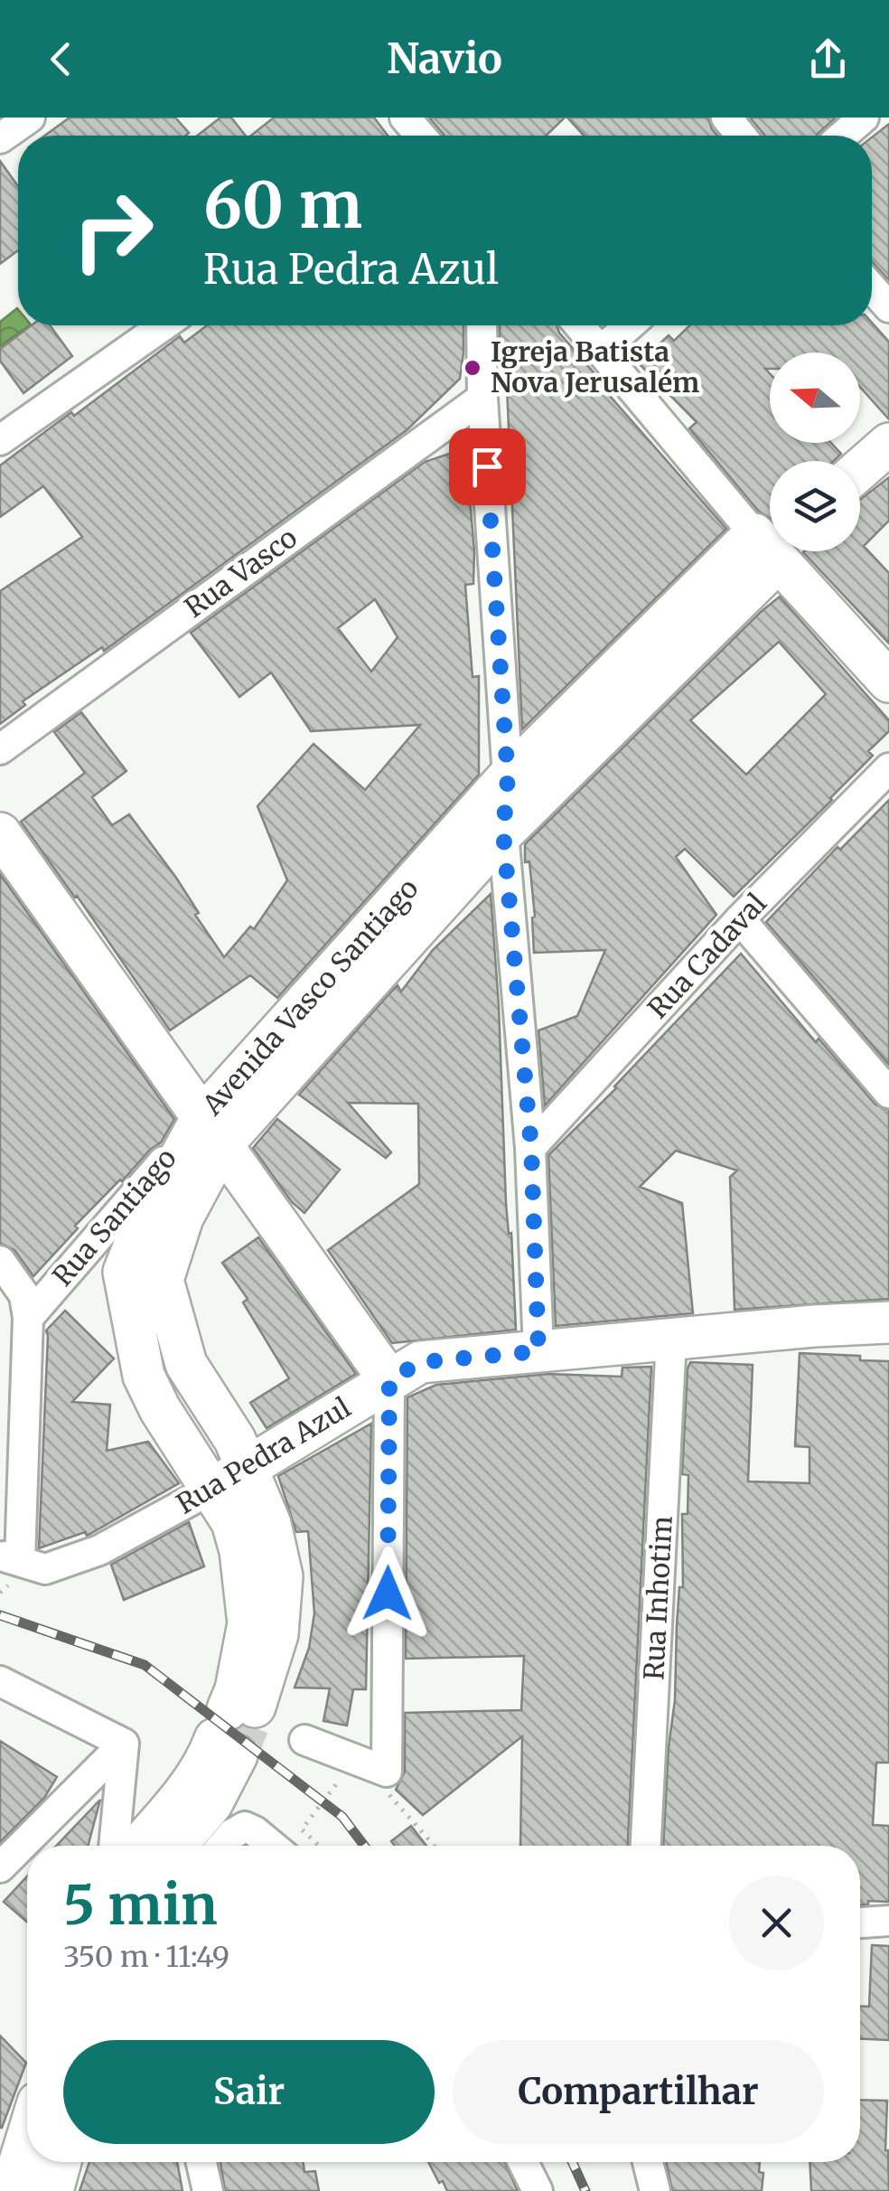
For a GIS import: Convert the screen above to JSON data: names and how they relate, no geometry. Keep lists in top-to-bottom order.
{
  "streets": {
    "street": [
      "Rua Vasco",
      "Rua Cadaval",
      "Avenida Vasco Santiago",
      "Rua Santiago",
      "Rua Pedra Azul",
      "Rua Inhotim"
    ]
  },
  "crossings": [
    ["Avenida Vasco Santiago", "Rua Santiago"],
    ["Avenida Vasco Santiago", "Rua Pedra Azul"],
    ["Rua Pedra Azul", "Rua Inhotim"]
  ],
  "places": ["Igreja Batista Nova Jerusalém"],
  "north": "left",
  "page": {
    "header": "Navio",
    "turn": ["60 m", "Rua Pedra Azul"],
    "heading": ["5 min", "350 m · 11:49"],
    "buttons": ["Sair", "Compartilhar"]
  }
}
